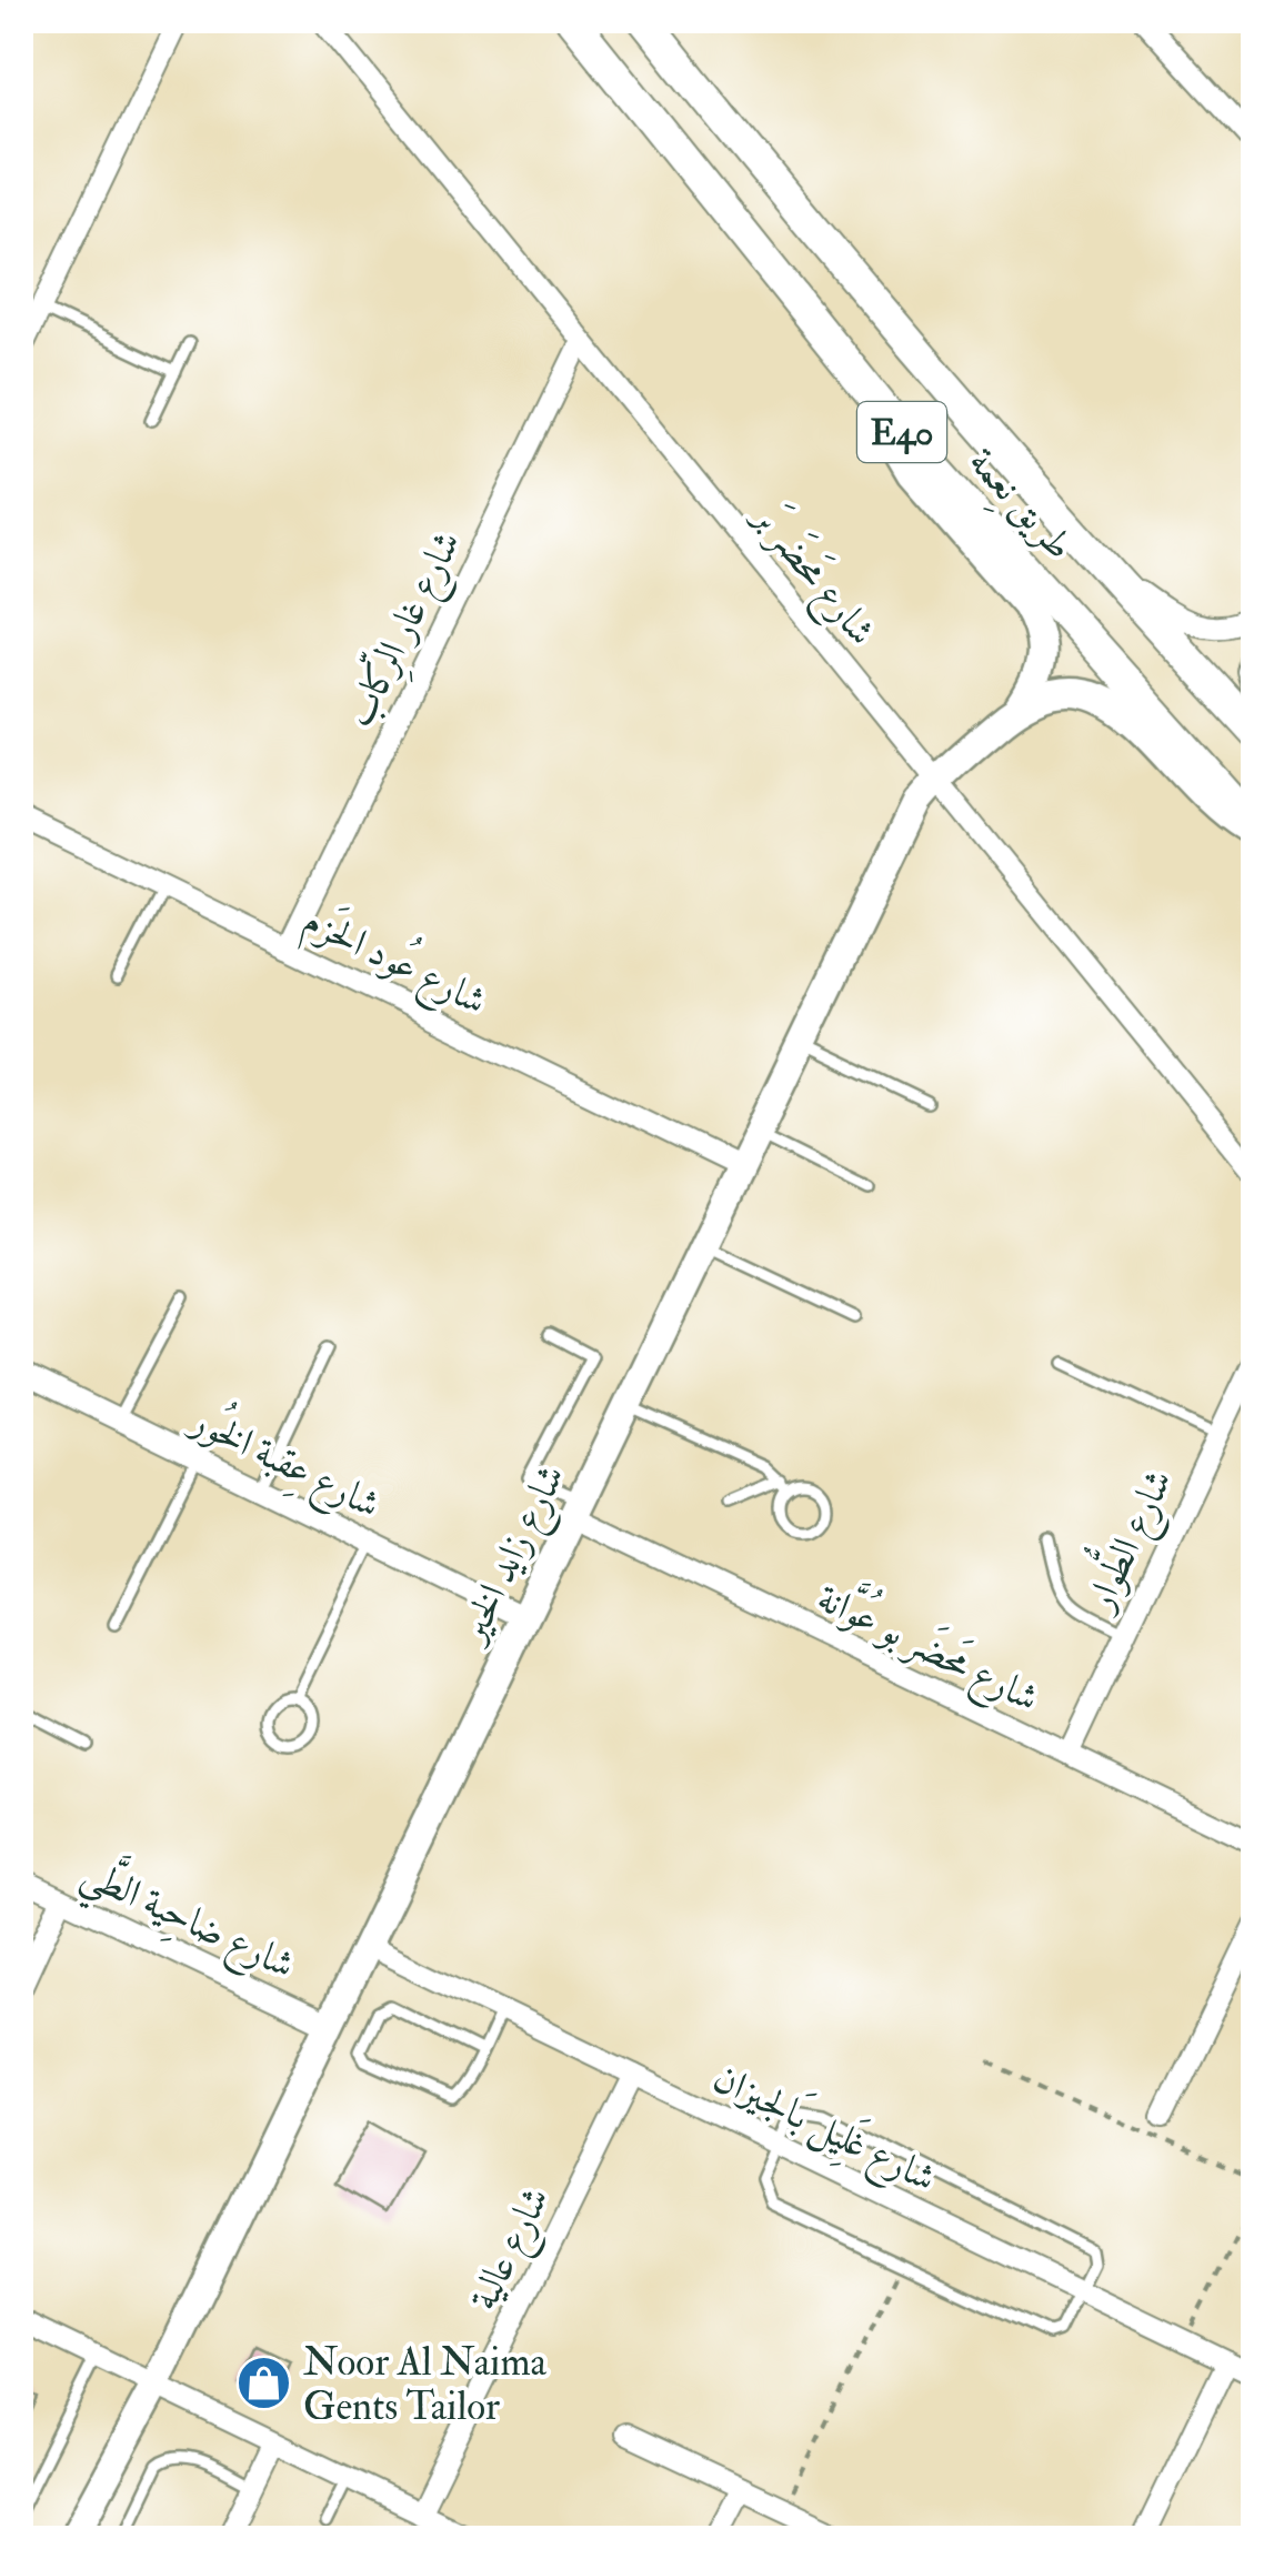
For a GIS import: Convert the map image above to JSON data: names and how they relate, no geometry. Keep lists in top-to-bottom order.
{
  "streets": {
    "main road": ["E40", "طريق نِعمة"],
    "street": [
      "شارع مَحضَر بَر",
      "شارع غار الرِّكاب",
      "شارع عُود الحَزم",
      "شارع عِقبة الخُور",
      "شارع الطُّوار",
      "شارع زايد الخير",
      "شارع مَحضَر بو عُوَّانة",
      "شارع ضاحِية الطَّي",
      "شارع غَلِيل بَالجيزان",
      "شارع عالية"
    ]
  },
  "crossings": [
    ["شارع مَحضَر بَر", "شارع غار الرِّكاب"],
    ["شارع مَحضَر بَر", "شارع زايد الخير"],
    ["شارع غار الرِّكاب", "شارع عُود الحَزم"],
    ["شارع عُود الحَزم", "شارع زايد الخير"],
    ["شارع عِقبة الخُور", "شارع زايد الخير"],
    ["شارع الطُّوار", "شارع مَحضَر بو عُوَّانة"],
    ["شارع زايد الخير", "شارع مَحضَر بو عُوَّانة"],
    ["شارع زايد الخير", "شارع ضاحِية الطَّي"],
    ["شارع زايد الخير", "شارع غَلِيل بَالجيزان"],
    ["شارع غَلِيل بَالجيزان", "شارع عالية"]
  ],
  "places": {
    "shop": ["Noor Al Naima Gents Tailor"]
  }
}
